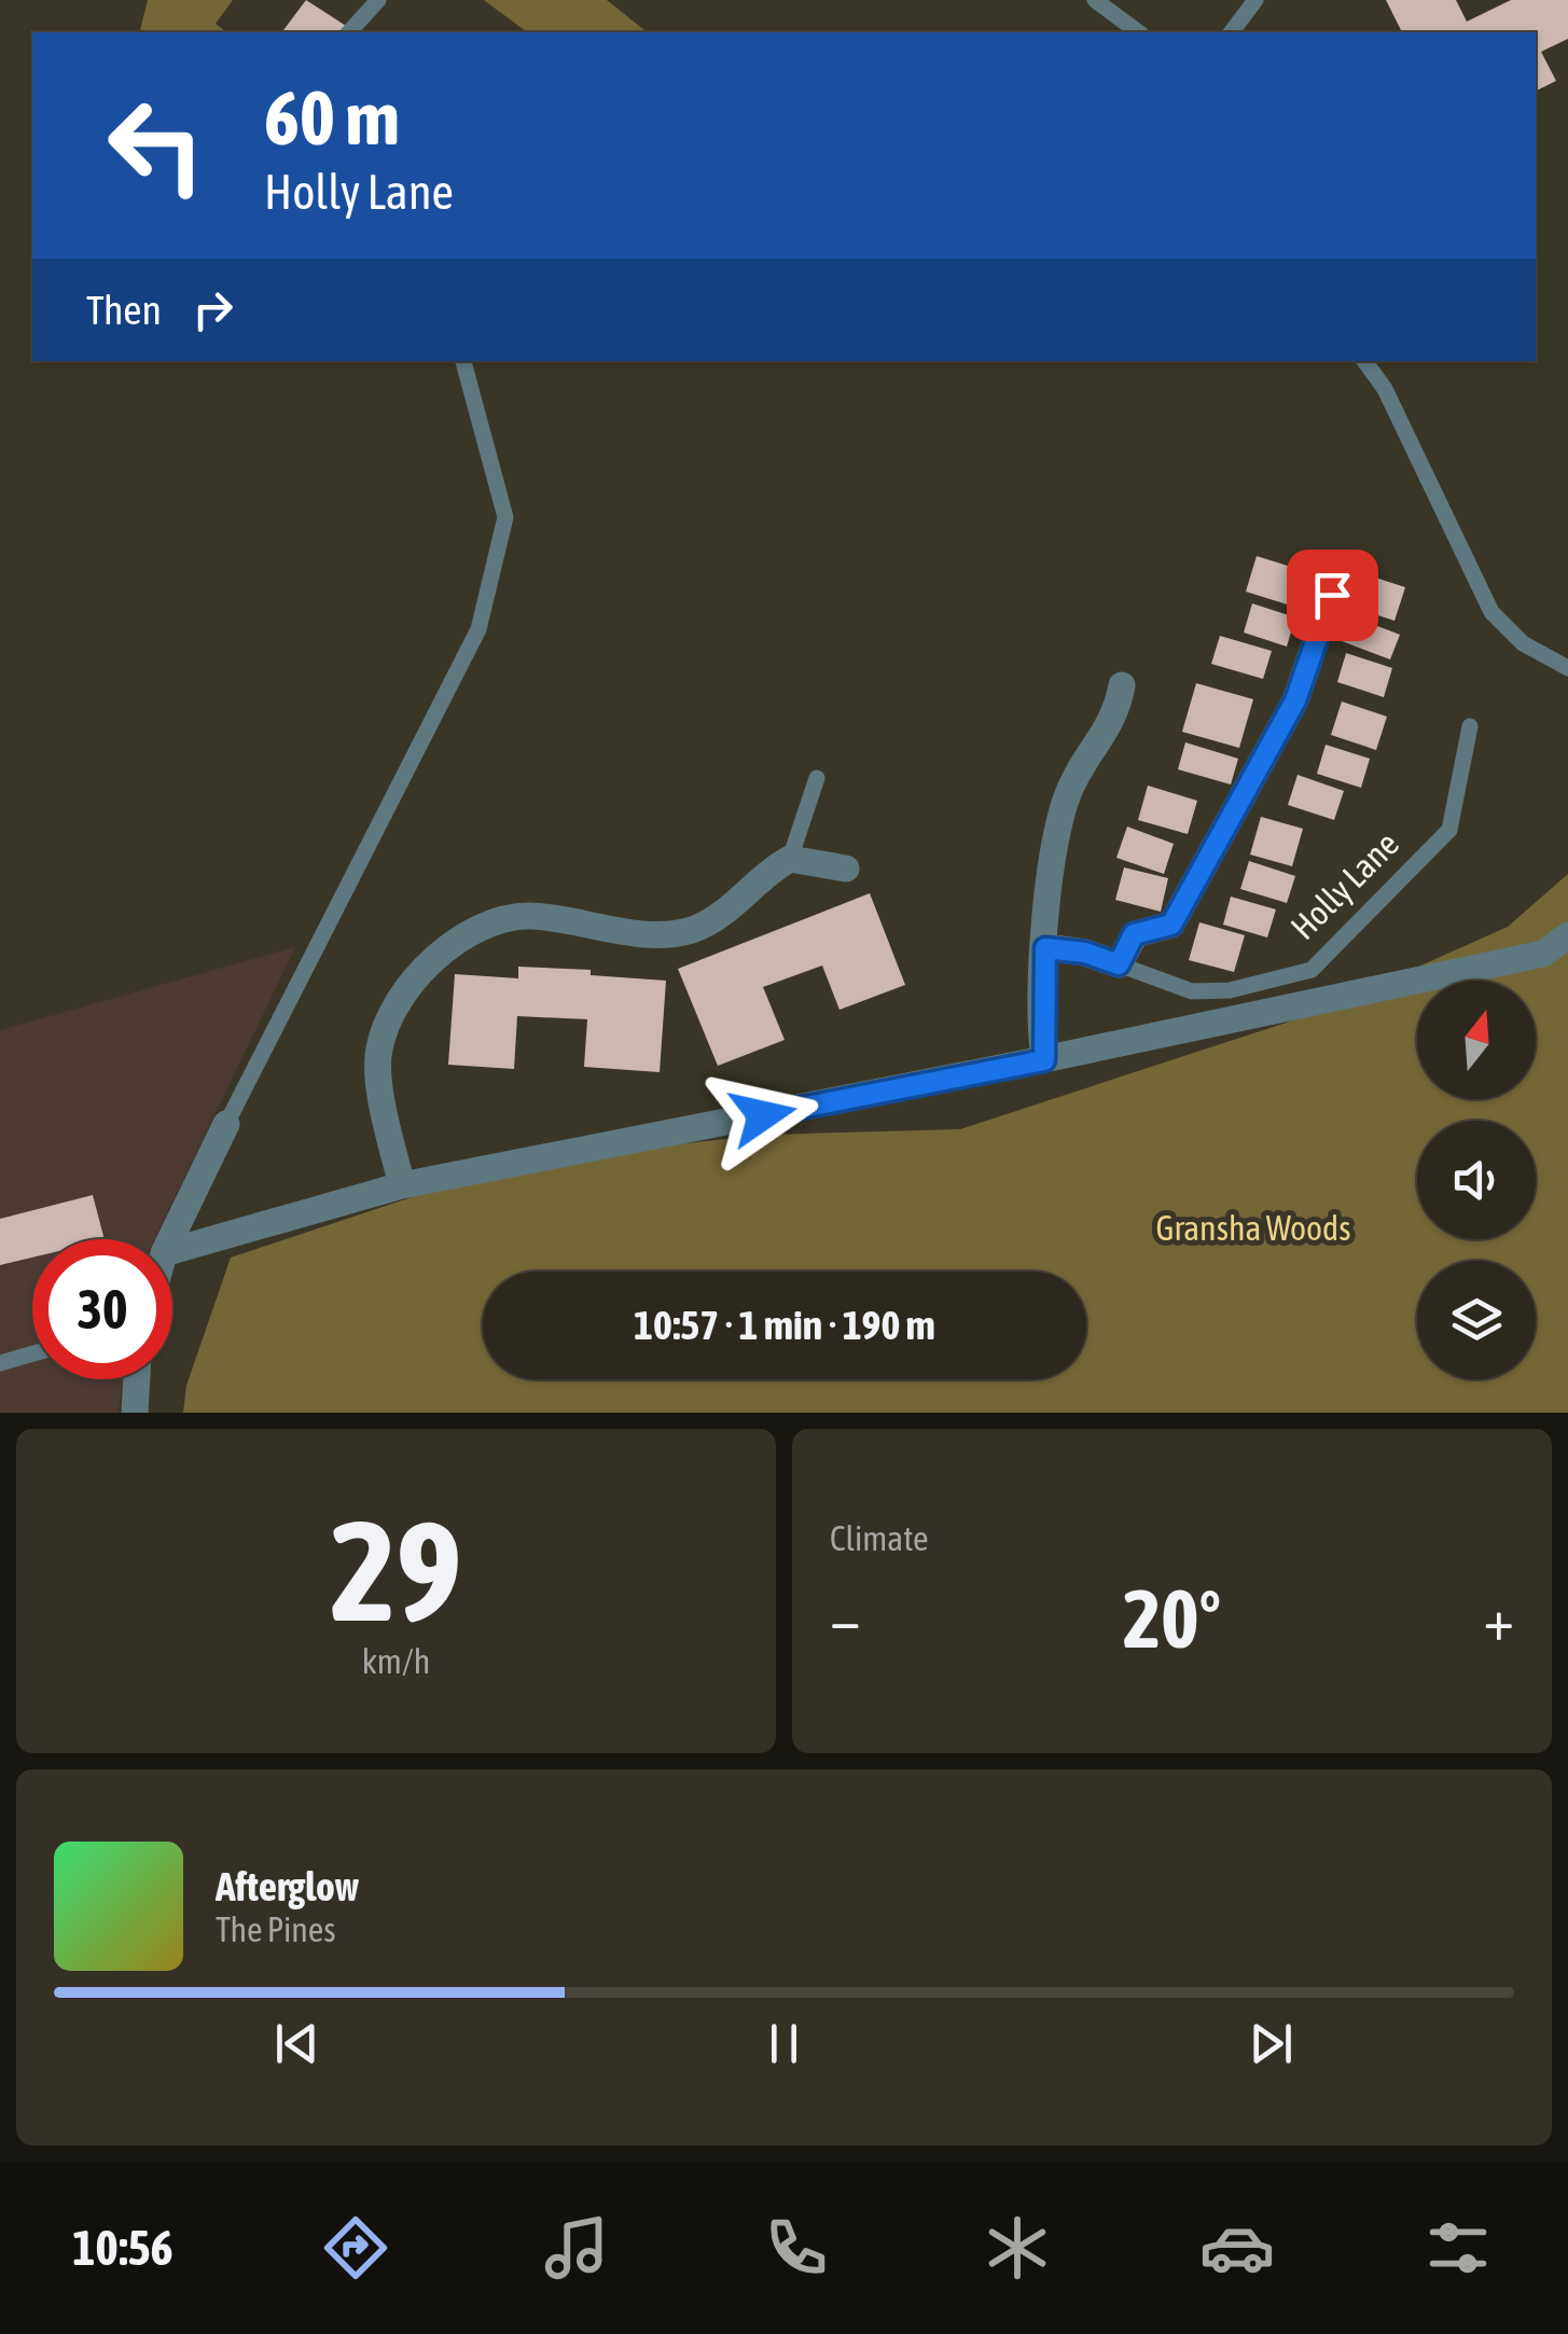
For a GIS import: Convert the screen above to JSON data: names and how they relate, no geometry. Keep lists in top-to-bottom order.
{
  "streets": {
    "street": ["Holly Lane"]
  },
  "parks": ["Gransha Woods"],
  "north": "top",
  "page": {
    "turn": ["60 m", "Holly Lane"],
    "then": "Then",
    "limit": "30",
    "trip": "10:57 · 1 min · 190 m",
    "tile": [
      ["29", "km/h"],
      "Climate"
    ],
    "heat": ["−", "20°", "+"],
    "song": ["Afterglow", "The Pines"],
    "tabs": "10:56"
  }
}
